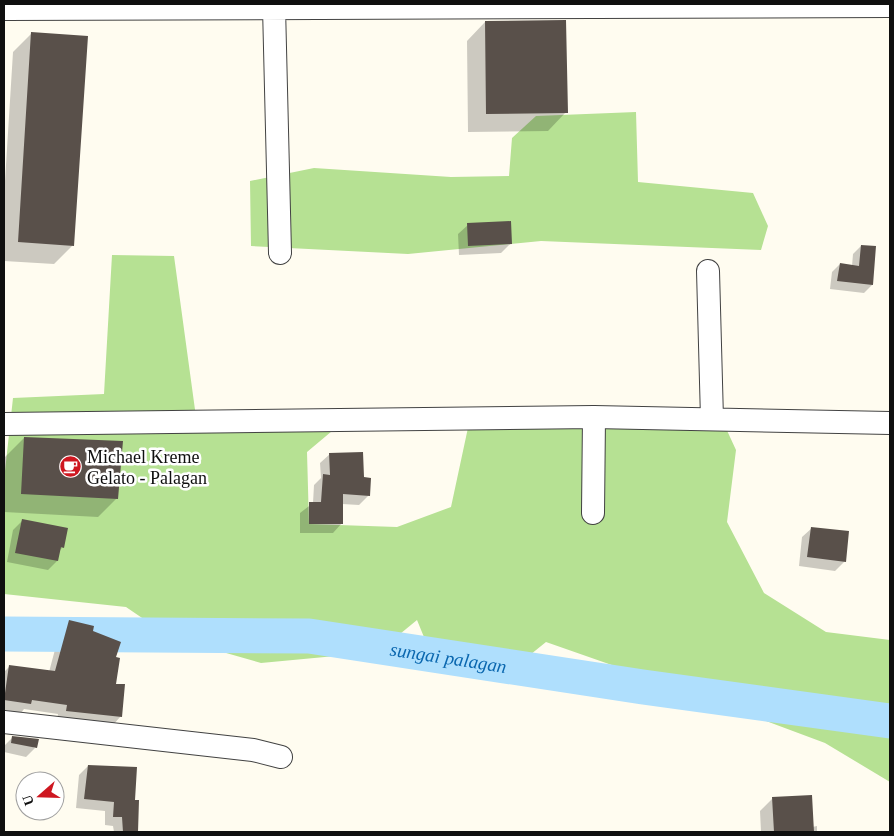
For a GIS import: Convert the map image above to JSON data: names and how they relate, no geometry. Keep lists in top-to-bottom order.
{
  "water": ["sungai palagan"],
  "places": {
    "cafe": ["Michael Kreme Gelato - Palagan"]
  },
  "north": "left"
}
